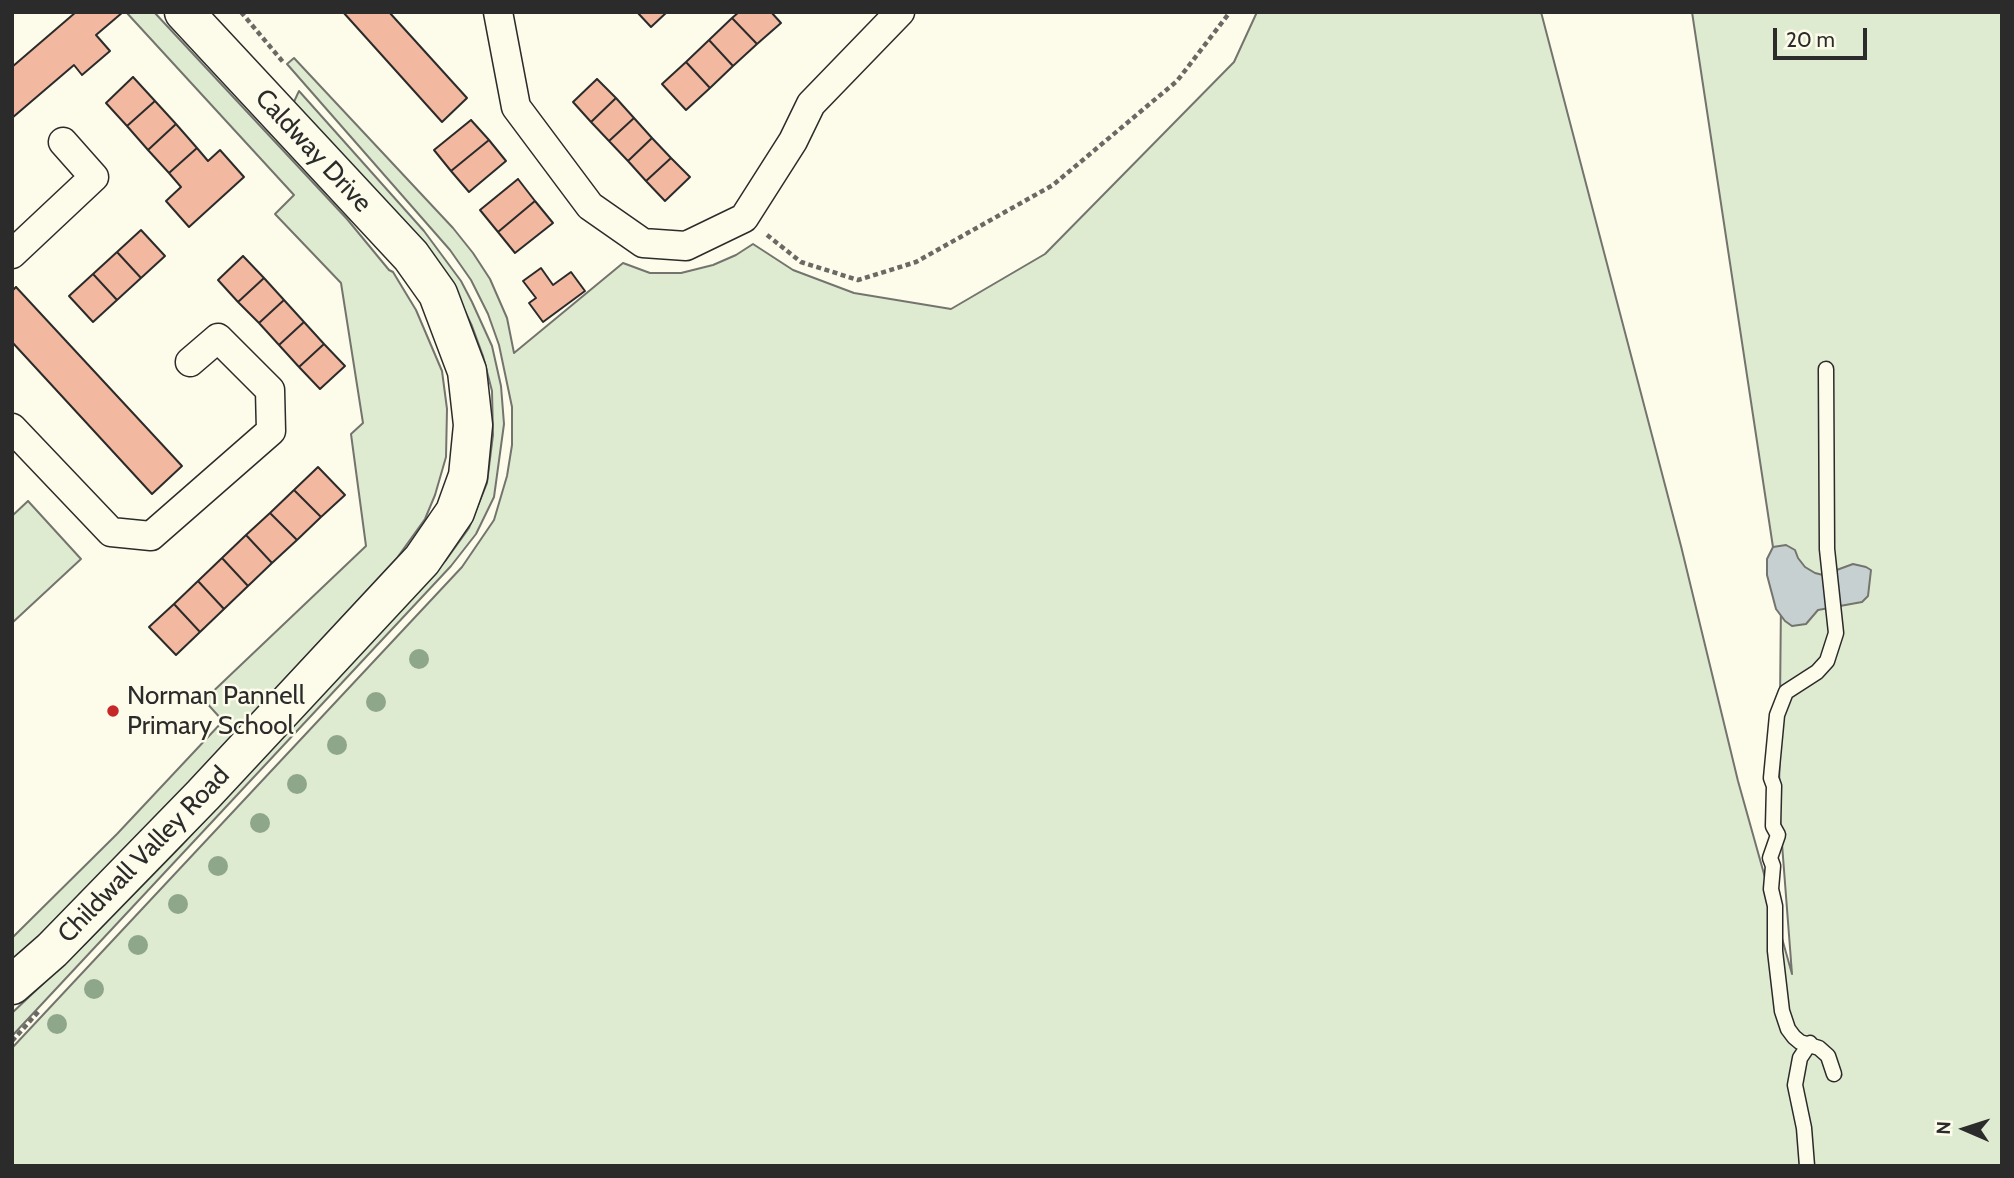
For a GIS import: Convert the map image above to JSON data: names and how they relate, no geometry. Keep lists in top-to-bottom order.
{
  "streets": {
    "main road": ["Caldway Drive", "Childwall Valley Road"]
  },
  "crossings": [
    ["Caldway Drive", "Childwall Valley Road"]
  ],
  "places": ["Norman Pannell Primary School"],
  "scale_bar": "20 m",
  "north": "left"
}
